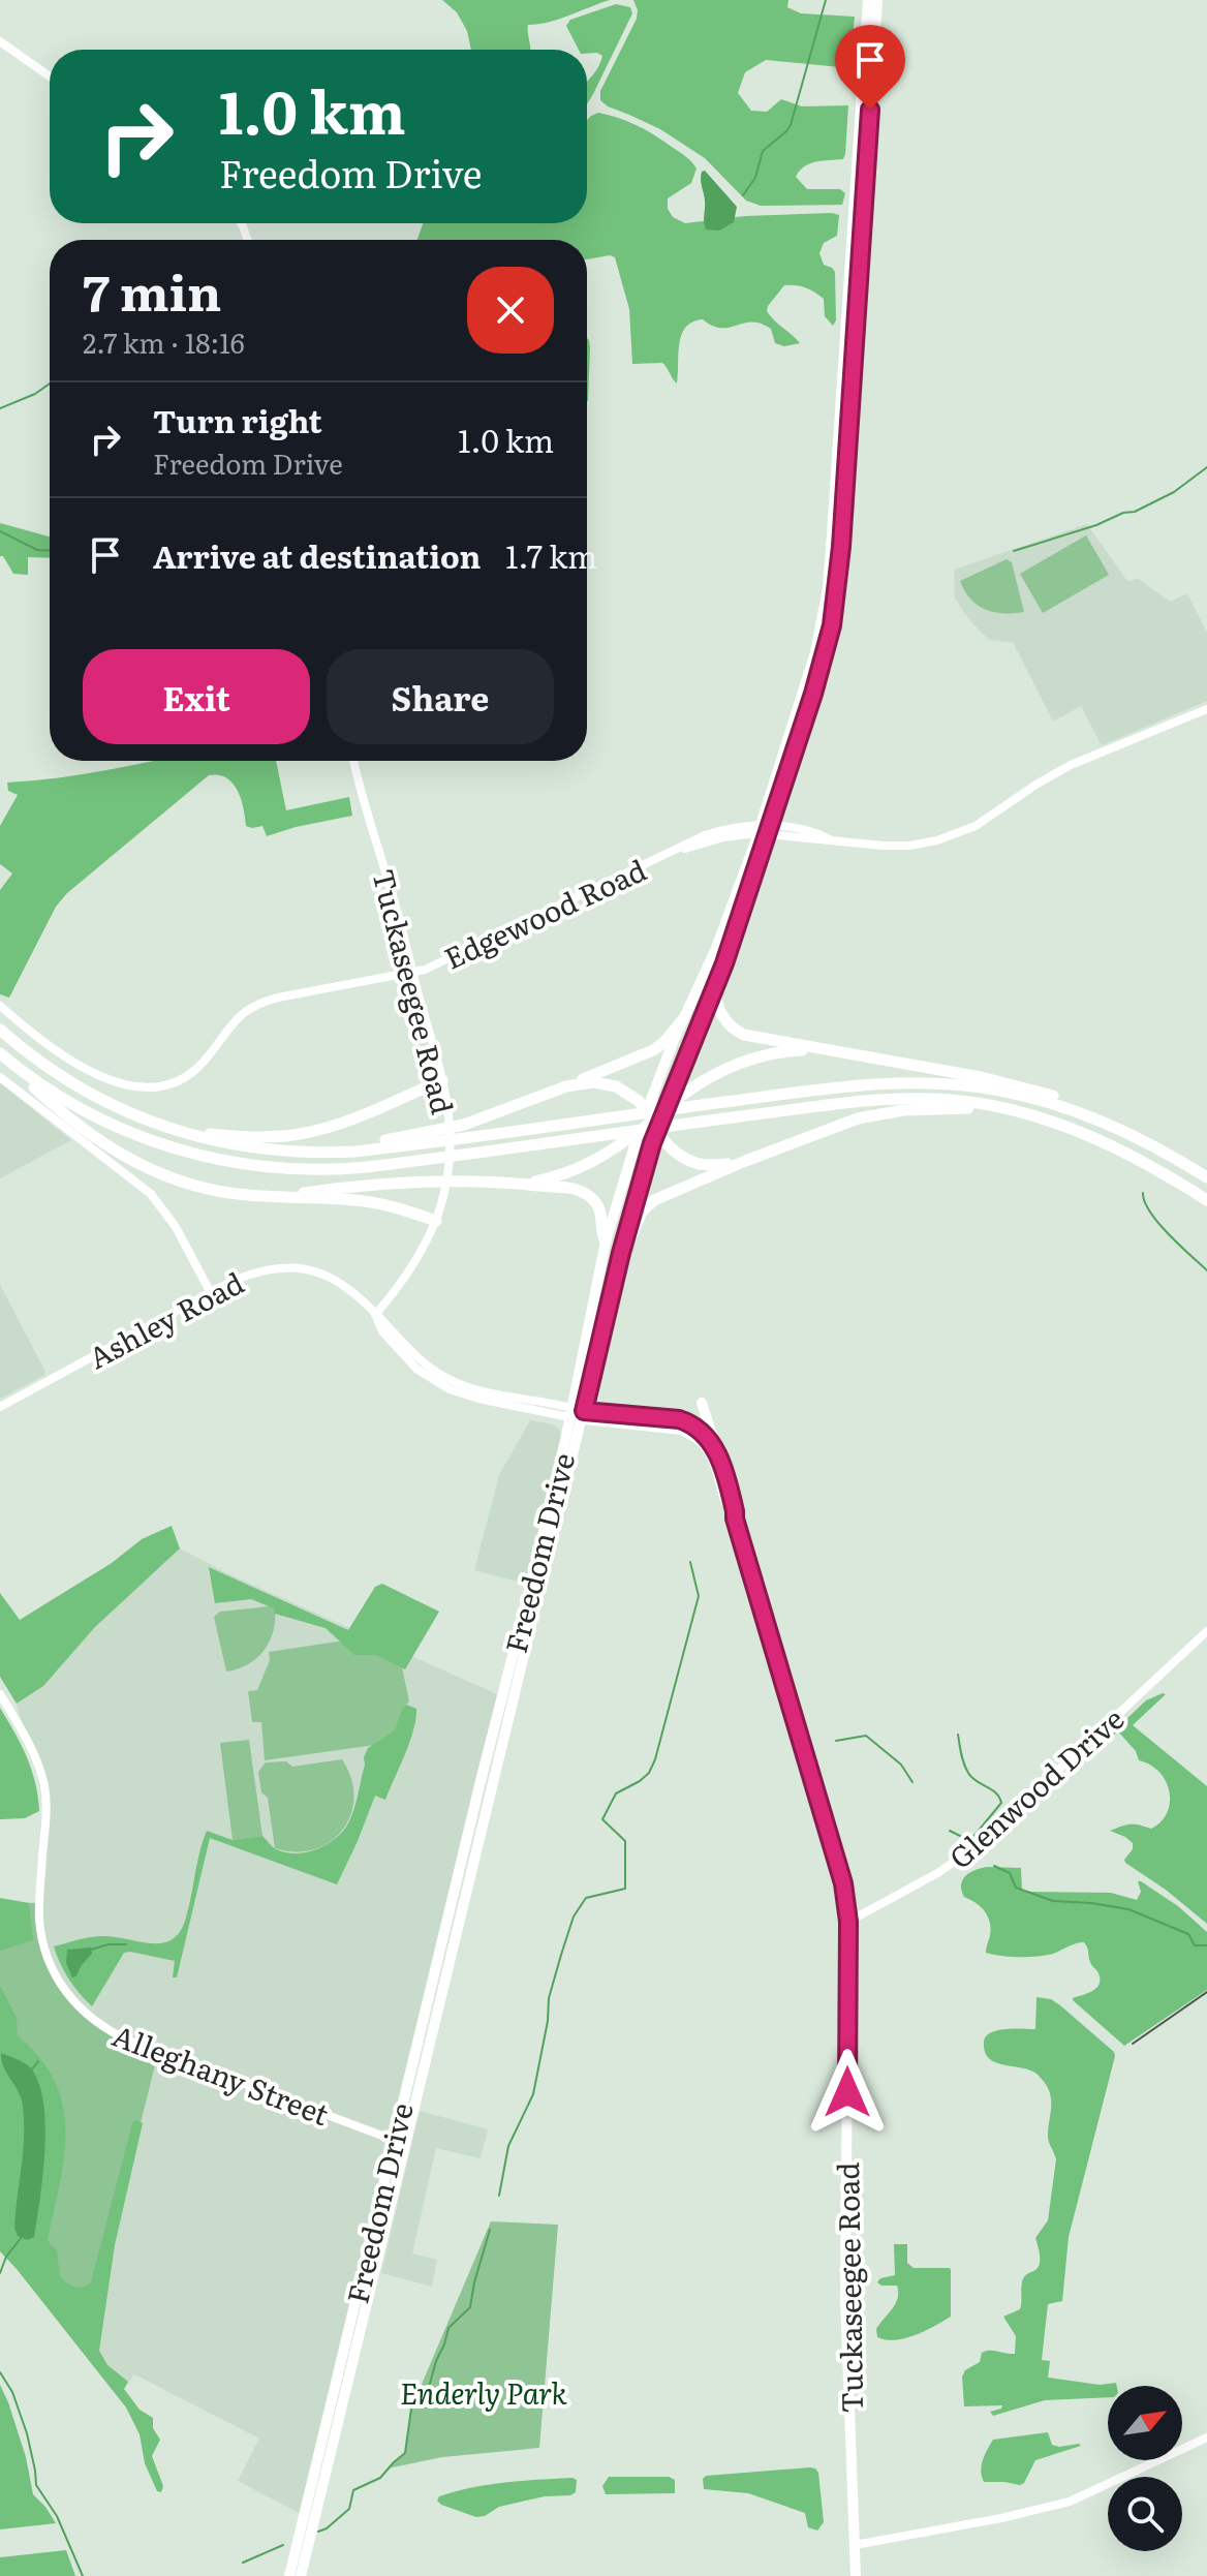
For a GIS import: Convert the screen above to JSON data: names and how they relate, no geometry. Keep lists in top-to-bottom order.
{
  "streets": {
    "main road": ["Tuckaseegee Road", "Freedom Drive"],
    "street": [
      "Edgewood Road",
      "Ashley Road",
      "Glenwood Drive",
      "Alleghany Street"
    ]
  },
  "crossings": [
    ["Edgewood Road", "Tuckaseegee Road"],
    ["Tuckaseegee Road", "Ashley Road"],
    ["Tuckaseegee Road", "Glenwood Drive"],
    ["Ashley Road", "Freedom Drive"],
    ["Freedom Drive", "Alleghany Street"]
  ],
  "parks": ["Enderly Park"],
  "north": "top right",
  "page": {
    "turn": ["1.0 km", "Freedom Drive"],
    "heading": ["7 min", "2.7 km · 18:16"],
    "list": [
      {
        "name": "Turn right",
        "note": "Freedom Drive",
        "value": "1.0 km"
      },
      {
        "name": "Arrive at destination",
        "value": "1.7 km"
      }
    ],
    "buttons": ["Exit", "Share"]
  }
}
